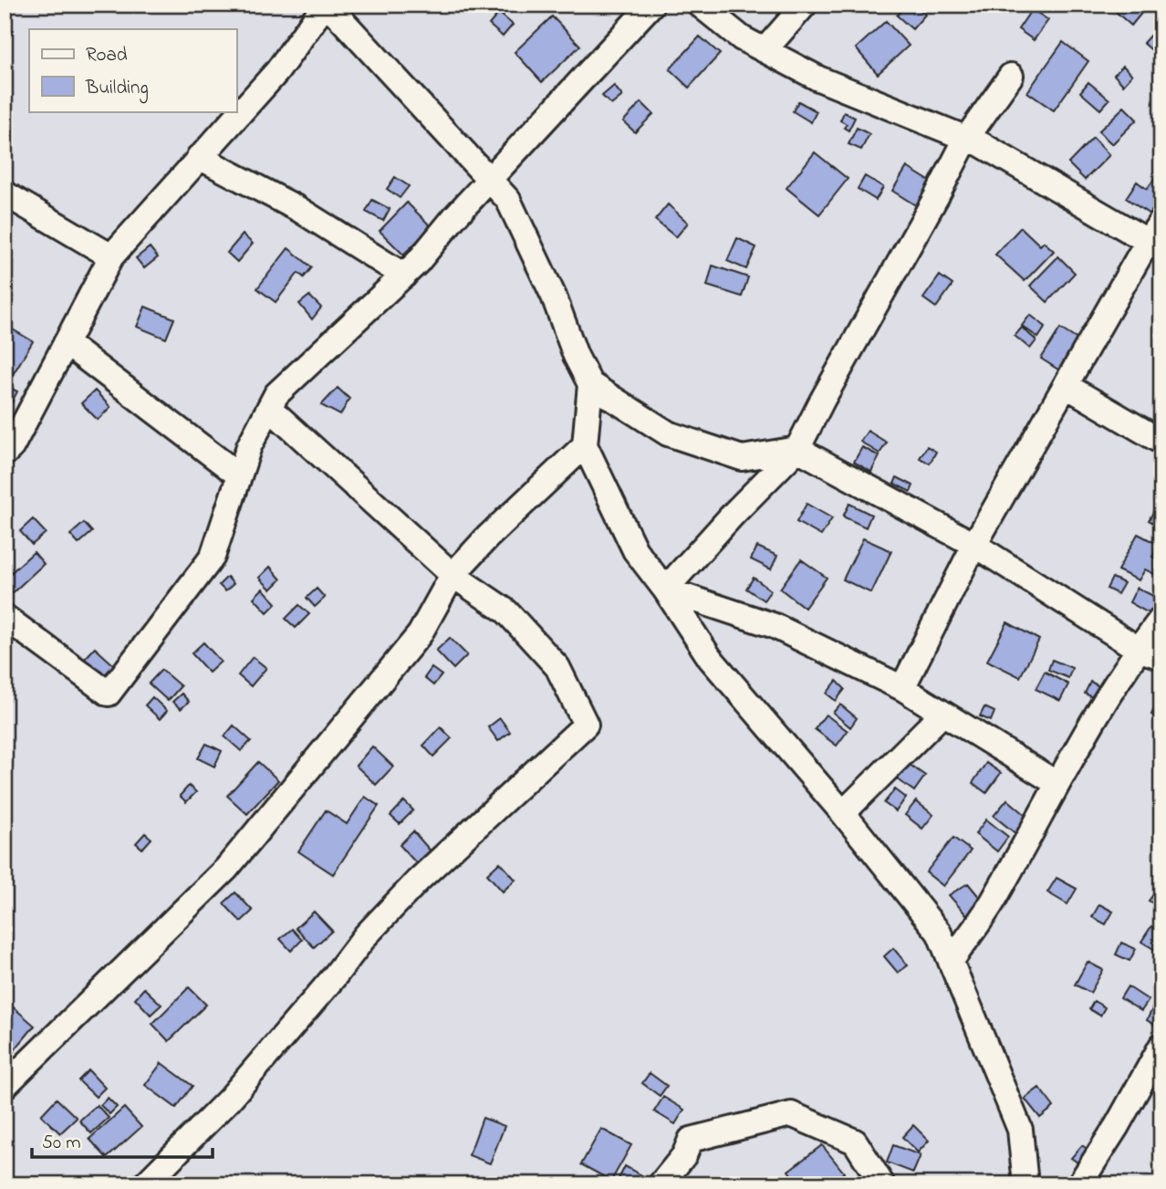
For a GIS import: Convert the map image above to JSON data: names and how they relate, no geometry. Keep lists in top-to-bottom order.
{
  "legend": ["Road", "Building"],
  "scale_bar": "50 m"
}
